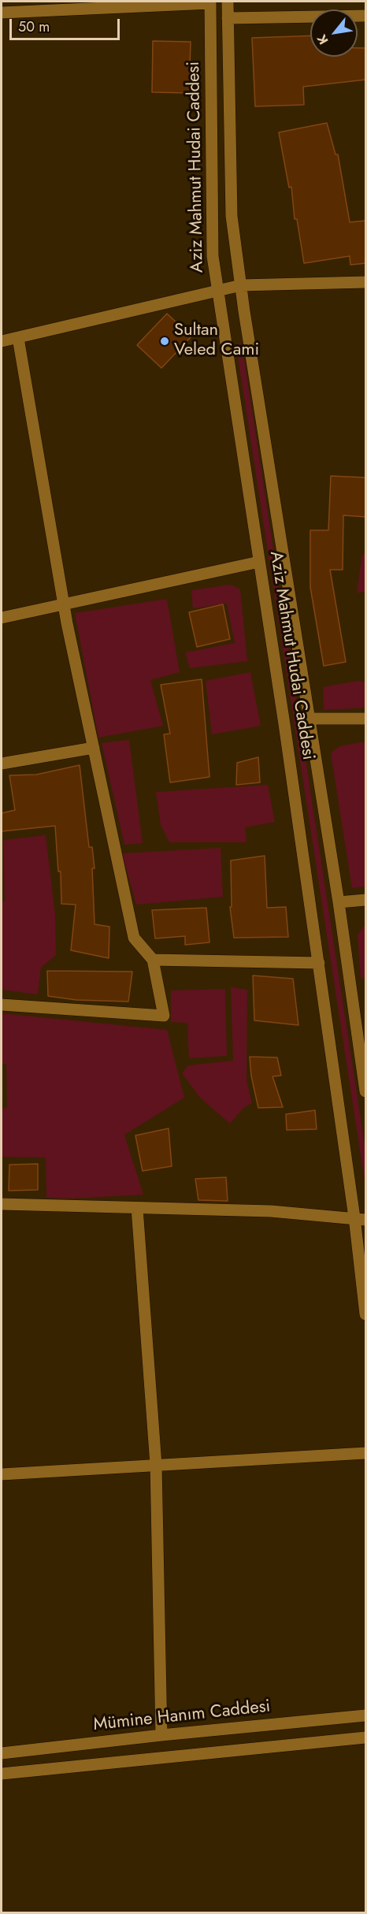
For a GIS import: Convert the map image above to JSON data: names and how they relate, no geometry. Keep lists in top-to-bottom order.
{
  "streets": {
    "street": ["Aziz Mahmut Hudai Caddesi", "Mümine Hanım Caddesi"]
  },
  "places": ["Sultan Veled Cami"],
  "scale_bar": "50 m",
  "north": "bottom left"
}
